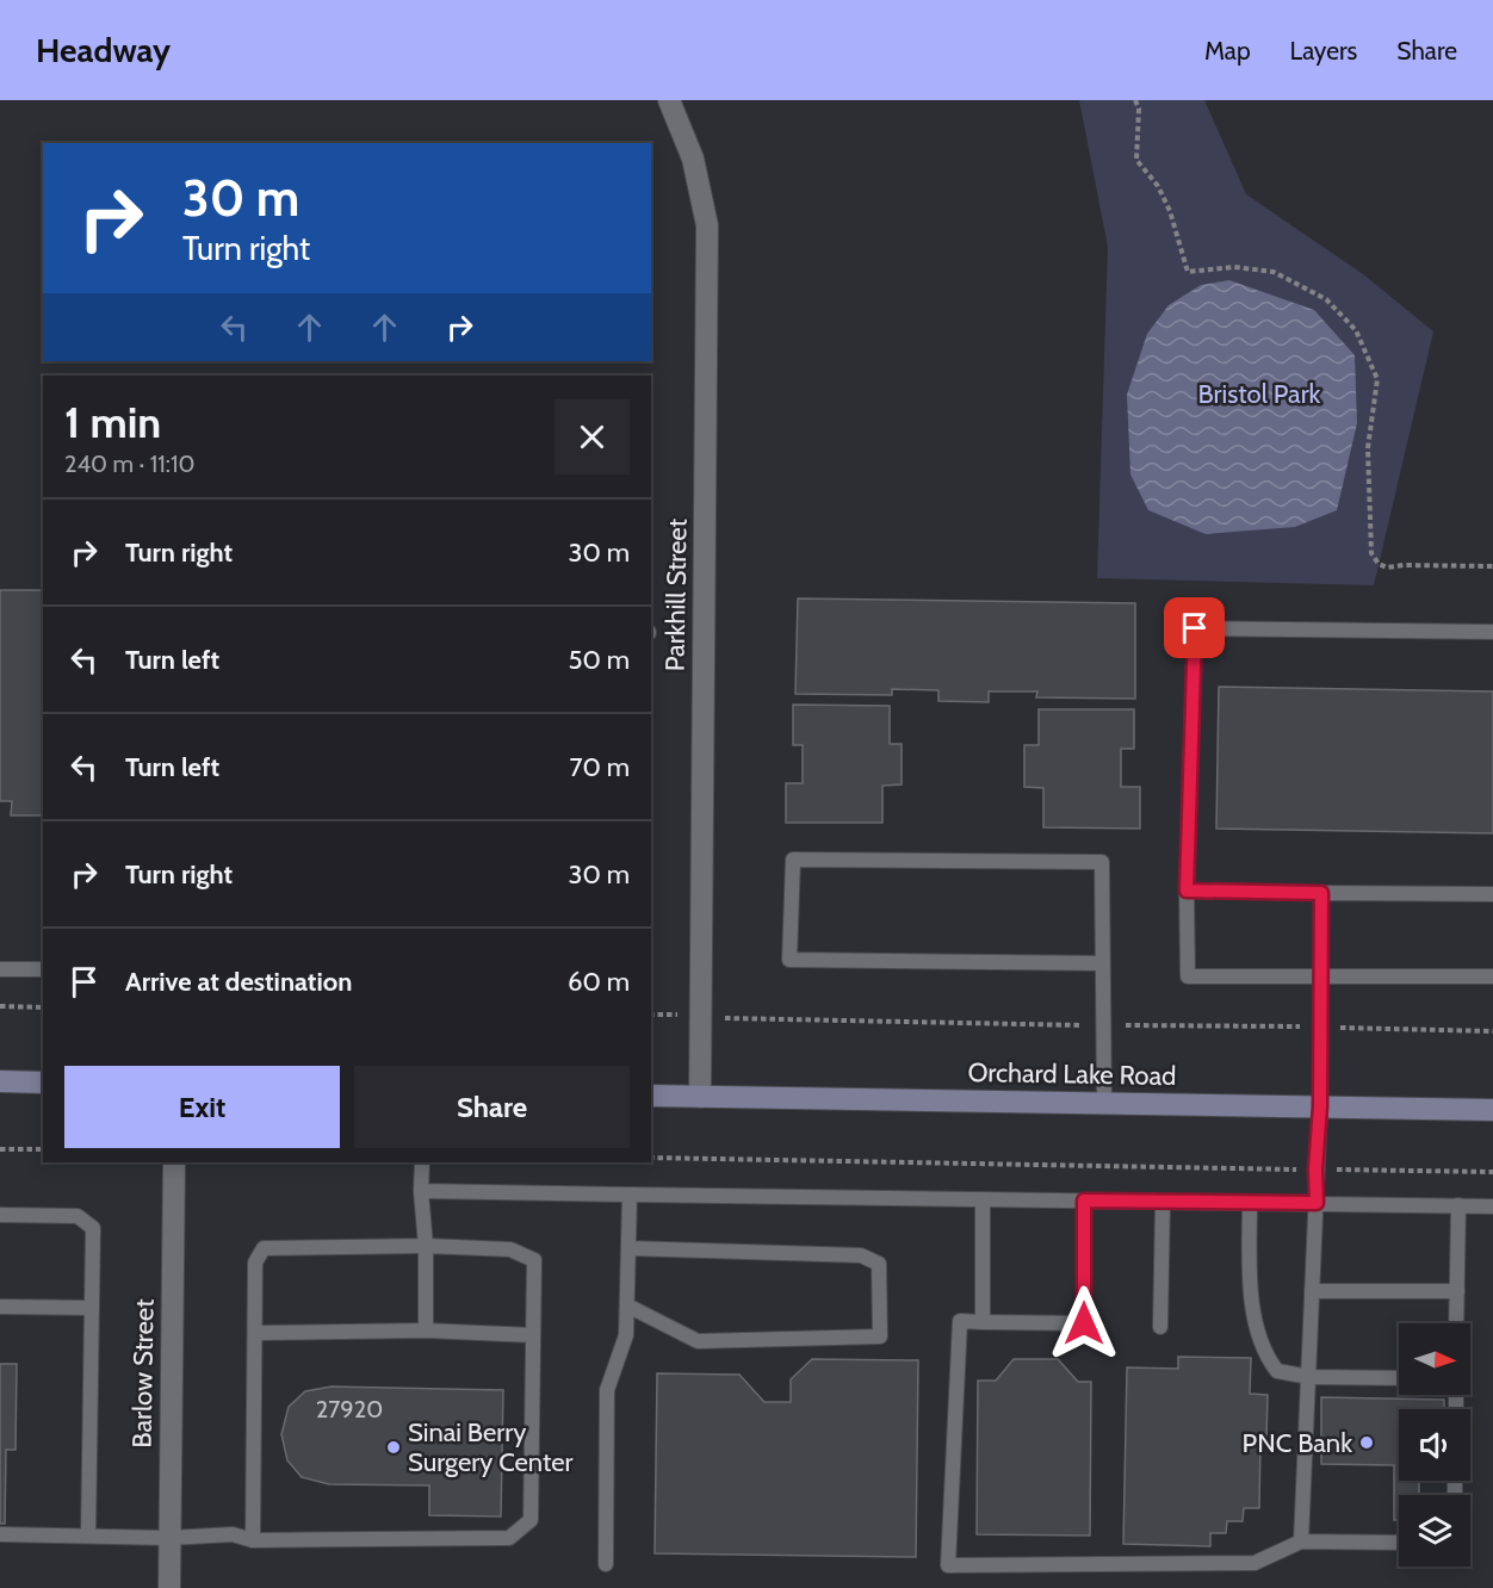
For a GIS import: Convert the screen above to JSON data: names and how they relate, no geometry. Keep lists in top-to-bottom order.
{
  "streets": {
    "main road": ["Orchard Lake Road"],
    "street": ["Parkhill Street", "Barlow Street"]
  },
  "crossings": [
    ["Parkhill Street", "Orchard Lake Road"]
  ],
  "parks": ["Bristol Park"],
  "places": ["PNC Bank", "Sinai Berry Surgery Center"],
  "house_numbers": ["27920"],
  "north": "right",
  "page": {
    "header": "Headway",
    "nav": ["Map", "Layers", "Share"],
    "turn": ["30 m", "Turn right"],
    "heading": ["1 min", "240 m · 11:10"],
    "list": [
      {
        "name": "Turn right",
        "value": "30 m"
      },
      {
        "name": "Turn left",
        "value": "50 m"
      },
      {
        "name": "Turn left",
        "value": "70 m"
      },
      {
        "name": "Turn right",
        "value": "30 m"
      },
      {
        "name": "Arrive at destination",
        "value": "60 m"
      }
    ],
    "buttons": ["Exit", "Share"]
  }
}
